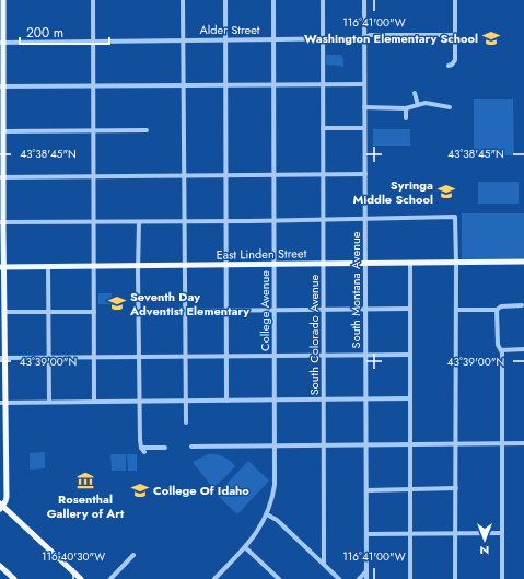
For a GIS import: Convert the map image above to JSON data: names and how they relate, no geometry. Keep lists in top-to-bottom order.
{
  "streets": {
    "main road": ["East Linden Street"],
    "street": [
      "Alder Street",
      "South Montana Avenue",
      "College Avenue",
      "South Colorado Avenue"
    ]
  },
  "crossings": [
    ["Alder Street", "South Montana Avenue"],
    ["Alder Street", "College Avenue"],
    ["Alder Street", "South Colorado Avenue"],
    ["East Linden Street", "South Montana Avenue"],
    ["East Linden Street", "College Avenue"],
    ["East Linden Street", "South Colorado Avenue"]
  ],
  "places": {
    "school or university": [
      "Washington Elementary School",
      "Syringa Middle School",
      "Seventh Day Adventist Elementary",
      "College Of Idaho"
    ],
    "museum": ["Rosenthal Gallery of Art"]
  },
  "scale_bar": "200 m",
  "north": "bottom",
  "coordinates": [
    "116°41'00\"W",
    "43°38'45\"N",
    "43°39'00\"N",
    "116°40'30\"W"
  ]
}
